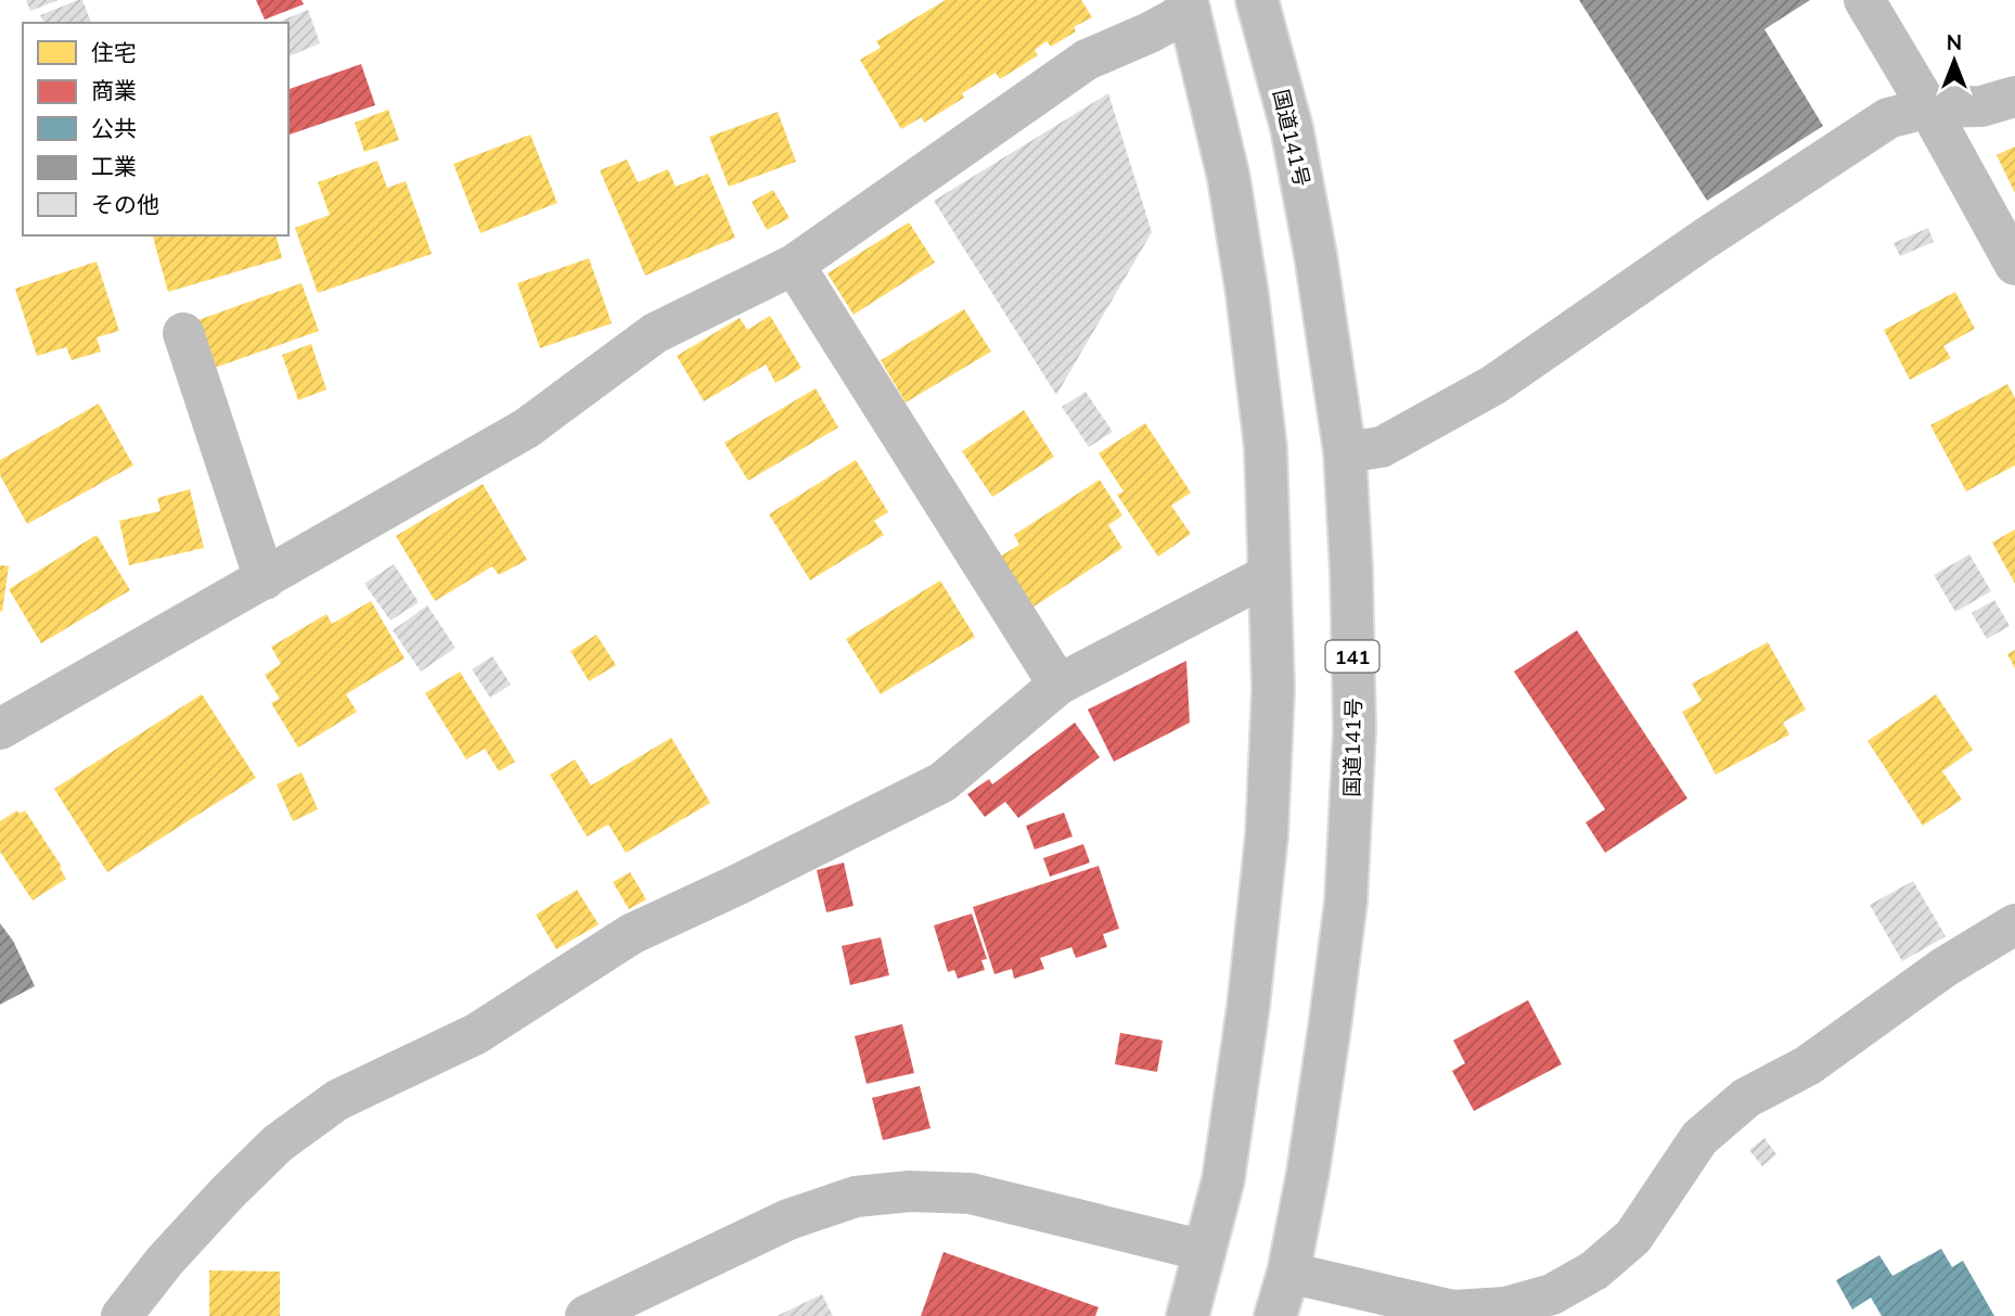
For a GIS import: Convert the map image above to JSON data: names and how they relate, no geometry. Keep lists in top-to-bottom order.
{
  "streets": {
    "main road": ["国道141号", "141"]
  },
  "legend": [
    "住宅",
    "商業",
    "公共",
    "工業",
    "その他"
  ],
  "north": "top"
}
